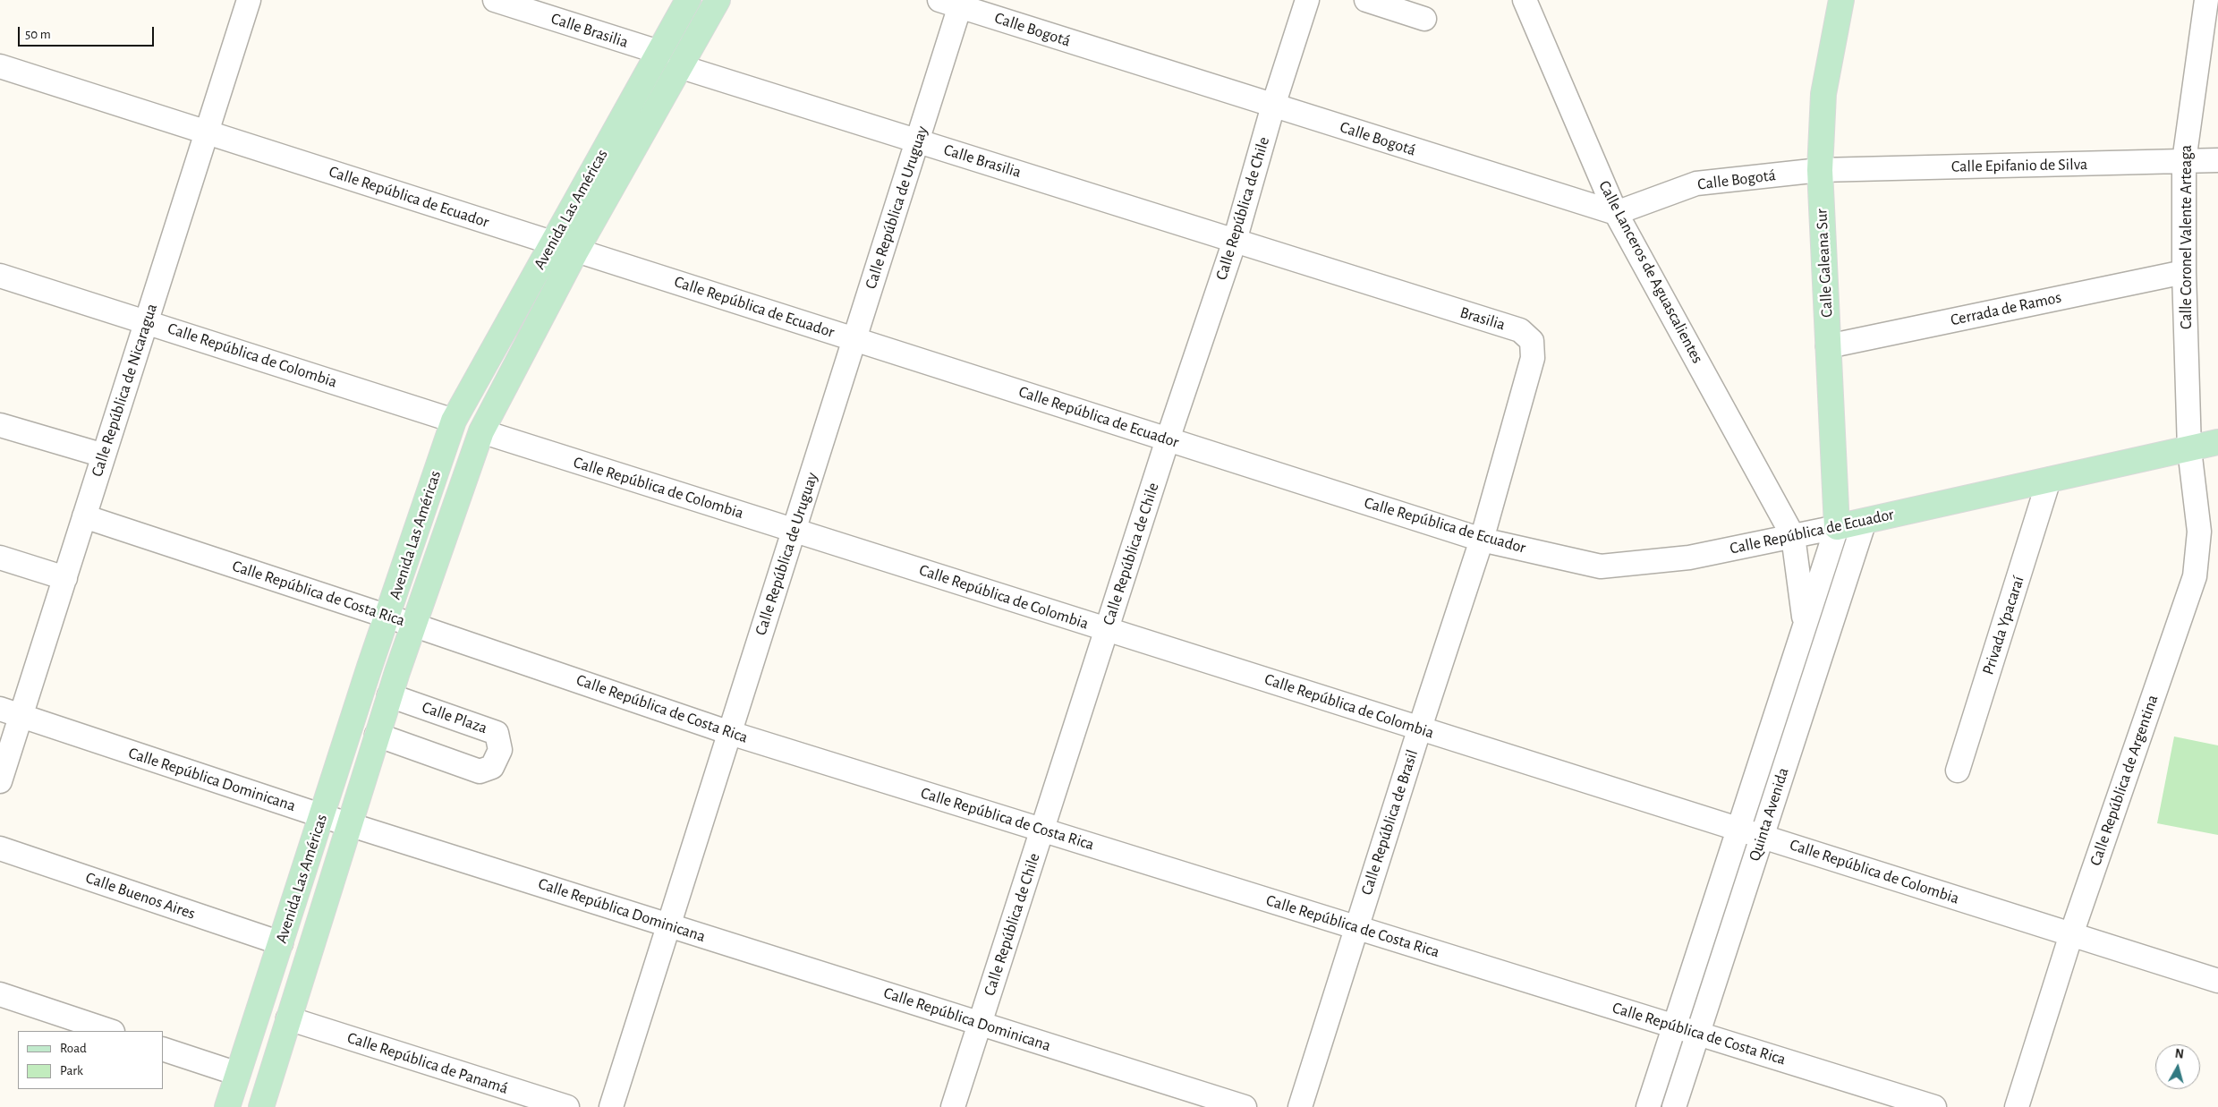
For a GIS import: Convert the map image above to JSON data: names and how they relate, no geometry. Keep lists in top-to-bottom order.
{
  "streets": {
    "main road": ["Calle República de Ecuador", "Avenida Las Américas", "Calle Galeana Sur"],
    "street": [
      "Calle Bogotá",
      "Calle Brasilia",
      "Calle Epifanio de Silva",
      "Calle República de Uruguay",
      "Calle República de Chile",
      "Calle Coronel Valente Arteaga",
      "Calle Lanceros de Aguascalientes",
      "Cerrada de Ramos",
      "Brasilia",
      "Calle República de Colombia",
      "Calle República de Nicaragua",
      "Calle República de Costa Rica",
      "Privada Ypacaraí",
      "Calle Plaza",
      "Calle República Dominicana",
      "Calle República de Argentina",
      "Quinta Avenida",
      "Calle República de Brasil",
      "Calle Buenos Aires",
      "Calle República de Panamá"
    ]
  },
  "crossings": [
    ["Calle Bogotá", "Calle Epifanio de Silva"],
    ["Calle Bogotá", "Calle República de Uruguay"],
    ["Calle Bogotá", "Calle República de Chile"],
    ["Calle Bogotá", "Calle Galeana Sur"],
    ["Calle Bogotá", "Calle Lanceros de Aguascalientes"],
    ["Calle Brasilia", "Calle República de Uruguay"],
    ["Calle Brasilia", "Calle República de Chile"],
    ["Calle Brasilia", "Avenida Las Américas"],
    ["Calle Brasilia", "Brasilia"],
    ["Calle Epifanio de Silva", "Calle Coronel Valente Arteaga"],
    ["Calle Epifanio de Silva", "Calle Galeana Sur"],
    ["Calle República de Ecuador", "Calle República de Uruguay"],
    ["Calle República de Ecuador", "Calle República de Chile"],
    ["Calle República de Ecuador", "Avenida Las Américas"],
    ["Calle República de Ecuador", "Calle Coronel Valente Arteaga"],
    ["Calle República de Ecuador", "Calle Galeana Sur"],
    ["Calle República de Ecuador", "Calle Lanceros de Aguascalientes"],
    ["Calle República de Ecuador", "Brasilia"],
    ["Calle República de Ecuador", "Calle República de Nicaragua"],
    ["Calle República de Ecuador", "Privada Ypacaraí"],
    ["Calle República de Ecuador", "Calle República de Argentina"],
    ["Calle República de Ecuador", "Quinta Avenida"],
    ["Calle República de Ecuador", "Calle República de Brasil"],
    ["Calle República de Uruguay", "Calle República de Colombia"],
    ["Calle República de Uruguay", "Calle República de Costa Rica"],
    ["Calle República de Uruguay", "Calle República Dominicana"],
    ["Calle República de Chile", "Brasilia"],
    ["Calle República de Chile", "Calle República de Colombia"],
    ["Calle República de Chile", "Calle República de Costa Rica"],
    ["Calle República de Chile", "Calle República Dominicana"],
    ["Avenida Las Américas", "Calle República de Colombia"],
    ["Avenida Las Américas", "Calle República de Costa Rica"],
    ["Avenida Las Américas", "Calle Plaza"],
    ["Avenida Las Américas", "Calle República Dominicana"],
    ["Avenida Las Américas", "Calle Buenos Aires"],
    ["Avenida Las Américas", "Calle República de Panamá"],
    ["Calle Coronel Valente Arteaga", "Cerrada de Ramos"],
    ["Calle Coronel Valente Arteaga", "Calle República de Argentina"],
    ["Calle Galeana Sur", "Cerrada de Ramos"],
    ["Calle Galeana Sur", "Quinta Avenida"],
    ["Brasilia", "Calle República de Brasil"],
    ["Calle República de Colombia", "Calle República de Nicaragua"],
    ["Calle República de Colombia", "Calle República de Argentina"],
    ["Calle República de Colombia", "Quinta Avenida"],
    ["Calle República de Colombia", "Calle República de Brasil"],
    ["Calle República de Nicaragua", "Calle República de Costa Rica"],
    ["Calle República de Nicaragua", "Calle República Dominicana"],
    ["Calle República de Costa Rica", "Quinta Avenida"],
    ["Calle República de Costa Rica", "Calle República de Brasil"]
  ],
  "legend": ["Road", "Park"],
  "scale_bar": "50 m",
  "north": "top"
}
